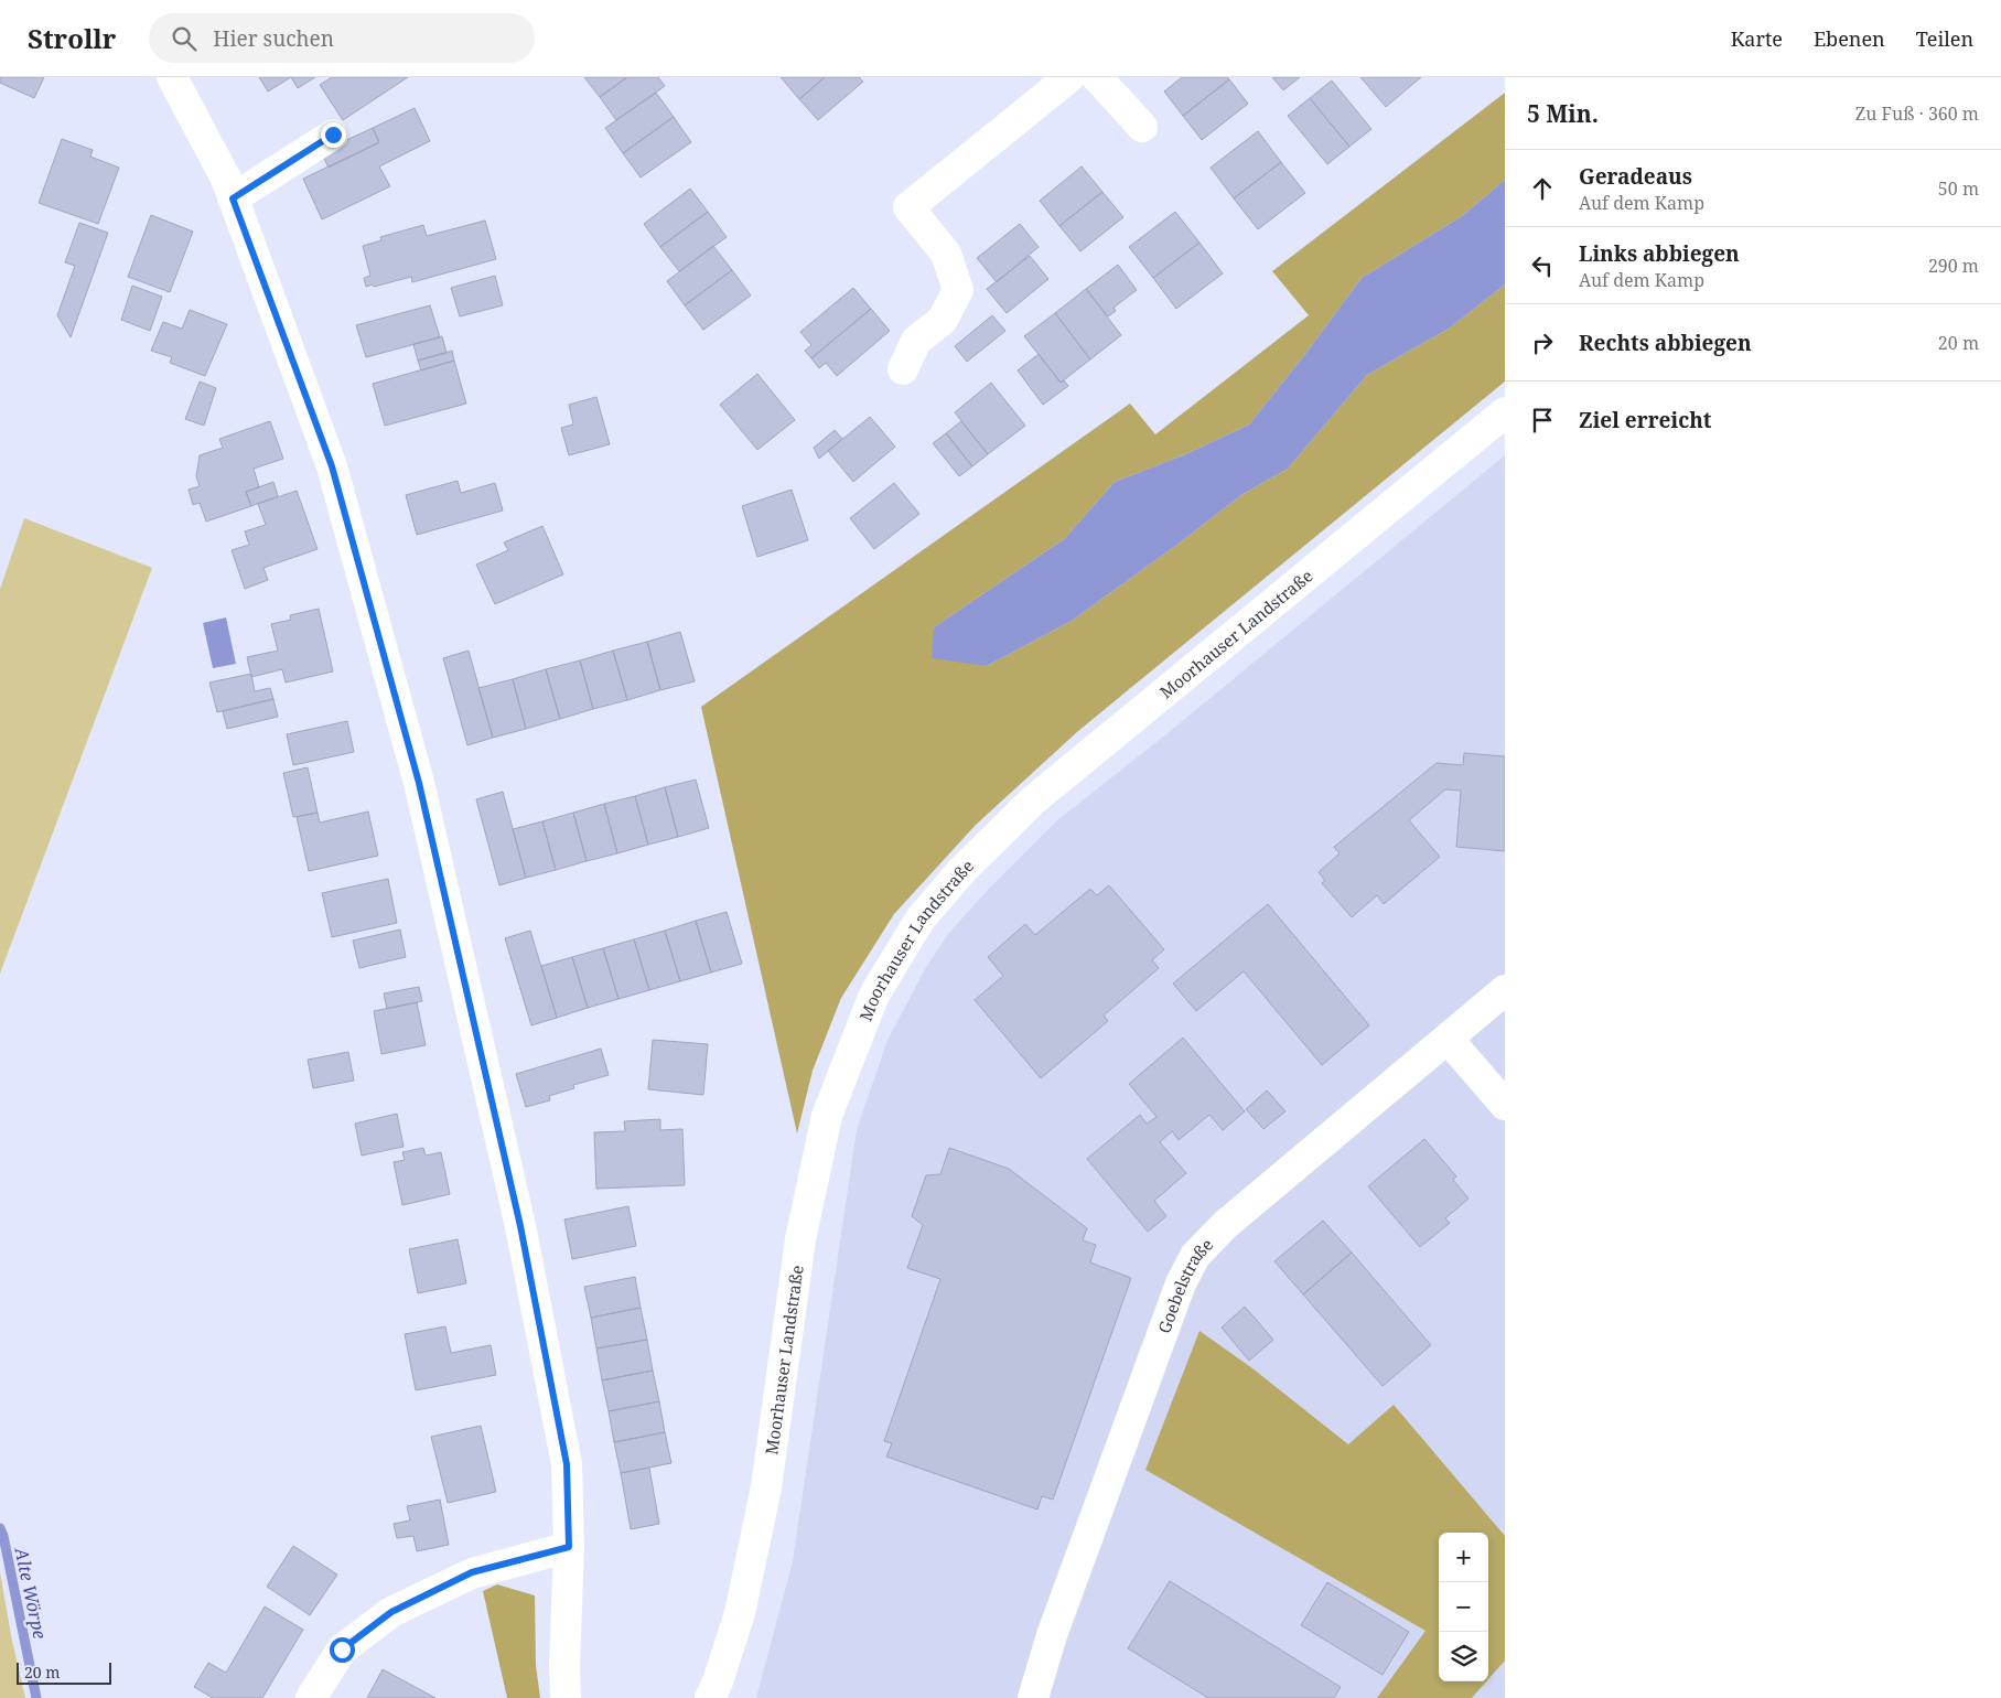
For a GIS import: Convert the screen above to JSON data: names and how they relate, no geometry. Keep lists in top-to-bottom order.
{
  "streets": {
    "street": ["Moorhauser Landstraße", "Goebelstraße"]
  },
  "water": ["Alte Wörpe"],
  "scale_bar": "20 m",
  "page": {
    "header": "Strollr",
    "search": "Hier suchen",
    "nav": ["Karte", "Ebenen", "Teilen"],
    "heading": ["5 Min.", "Zu Fuß · 360 m"],
    "list": [
      ["Geradeaus", "Auf dem Kamp", "50 m"],
      ["Links abbiegen", "Auf dem Kamp", "290 m"],
      ["Rechts abbiegen", "20 m"],
      "Ziel erreicht"
    ],
    "map_buttons": ["+", "−"],
    "scale": "20 m"
  }
}
